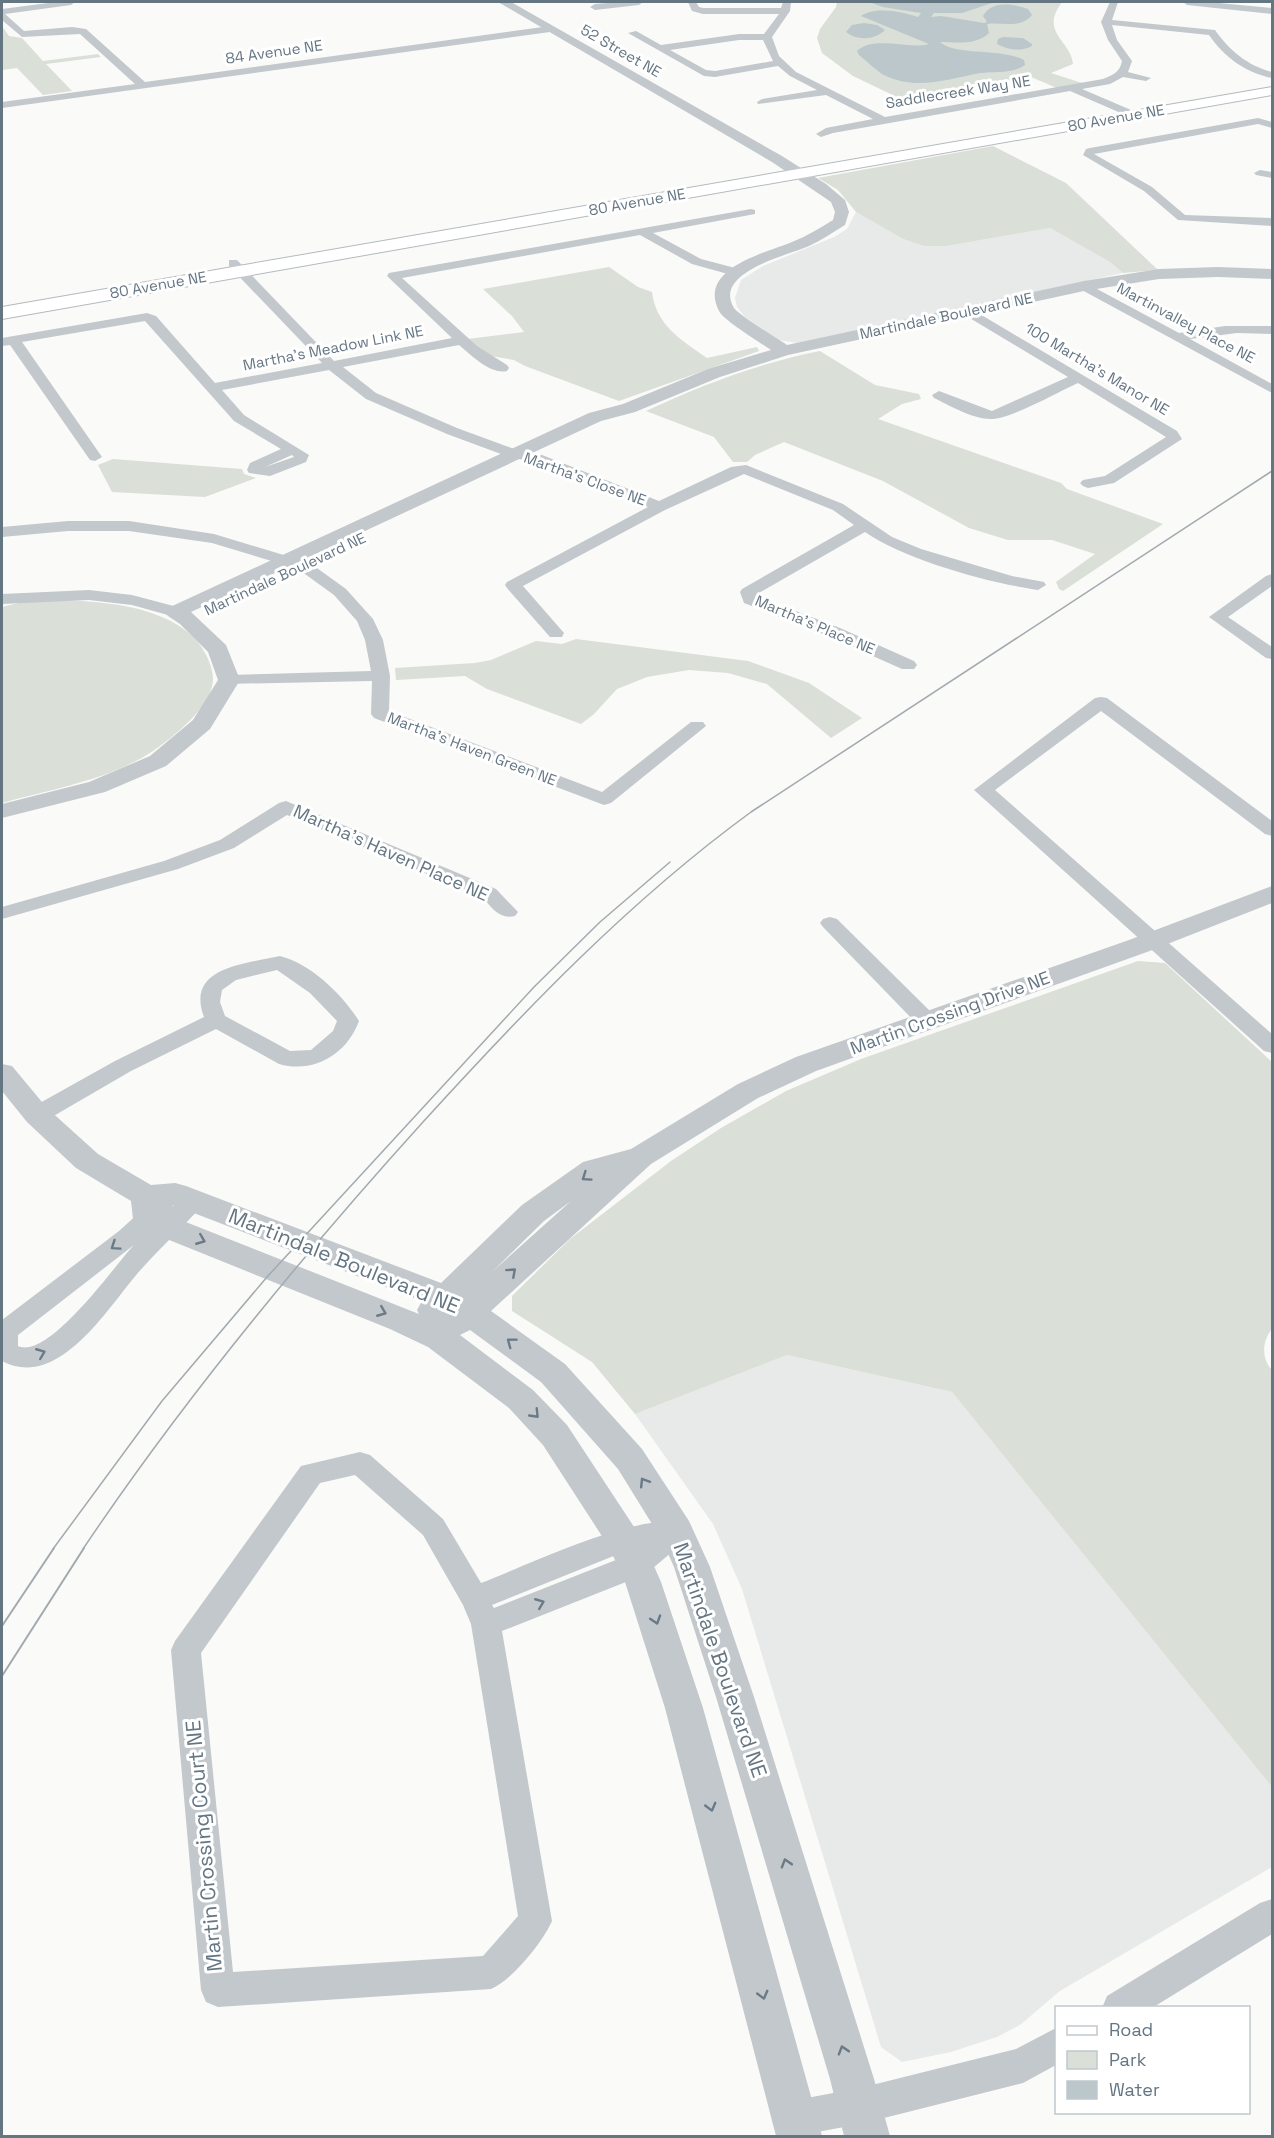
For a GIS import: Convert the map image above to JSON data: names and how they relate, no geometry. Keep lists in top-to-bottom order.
{
  "streets": {
    "main road": ["80 Avenue NE"],
    "street": [
      "52 Street NE",
      "84 Avenue NE",
      "Saddlecreek Way NE",
      "Martindale Boulevard NE",
      "Martinvalley Place NE",
      "Martha's Meadow Link NE",
      "100 Martha's Manor NE",
      "Martha's Close NE",
      "Martha's Place NE",
      "Martha's Haven Green NE",
      "Martha's Haven Place NE",
      "Martin Crossing Drive NE",
      "Martin Crossing Court NE"
    ]
  },
  "crossings": [
    ["52 Street NE", "84 Avenue NE"],
    ["52 Street NE", "80 Avenue NE"],
    ["80 Avenue NE", "Martha's Close NE"],
    ["Martindale Boulevard NE", "Martinvalley Place NE"],
    ["Martindale Boulevard NE", "100 Martha's Manor NE"],
    ["Martindale Boulevard NE", "Martha's Close NE"],
    ["Martindale Boulevard NE", "Martha's Haven Green NE"],
    ["Martindale Boulevard NE", "Martin Crossing Drive NE"],
    ["Martha's Meadow Link NE", "Martha's Close NE"],
    ["Martha's Close NE", "Martha's Place NE"]
  ],
  "legend": ["Road", "Park", "Water"]
}
